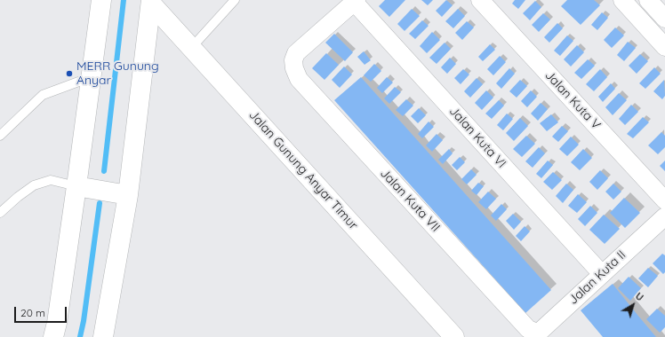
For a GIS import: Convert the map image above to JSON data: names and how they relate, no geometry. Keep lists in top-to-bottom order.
{
  "streets": {
    "main road": ["Jalan Gunung Anyar Timur"],
    "street": [
      "Jalan Kuta V",
      "Jalan Kuta VI",
      "Jalan Kuta VII",
      "Jalan Kuta II"
    ]
  },
  "crossings": [
    ["Jalan Kuta VI", "Jalan Kuta VII"],
    ["Jalan Kuta VI", "Jalan Kuta II"],
    ["Jalan Kuta VII", "Jalan Kuta II"]
  ],
  "places": ["MERR Gunung Anyar"],
  "scale_bar": "20 m",
  "north": "top right"
}
